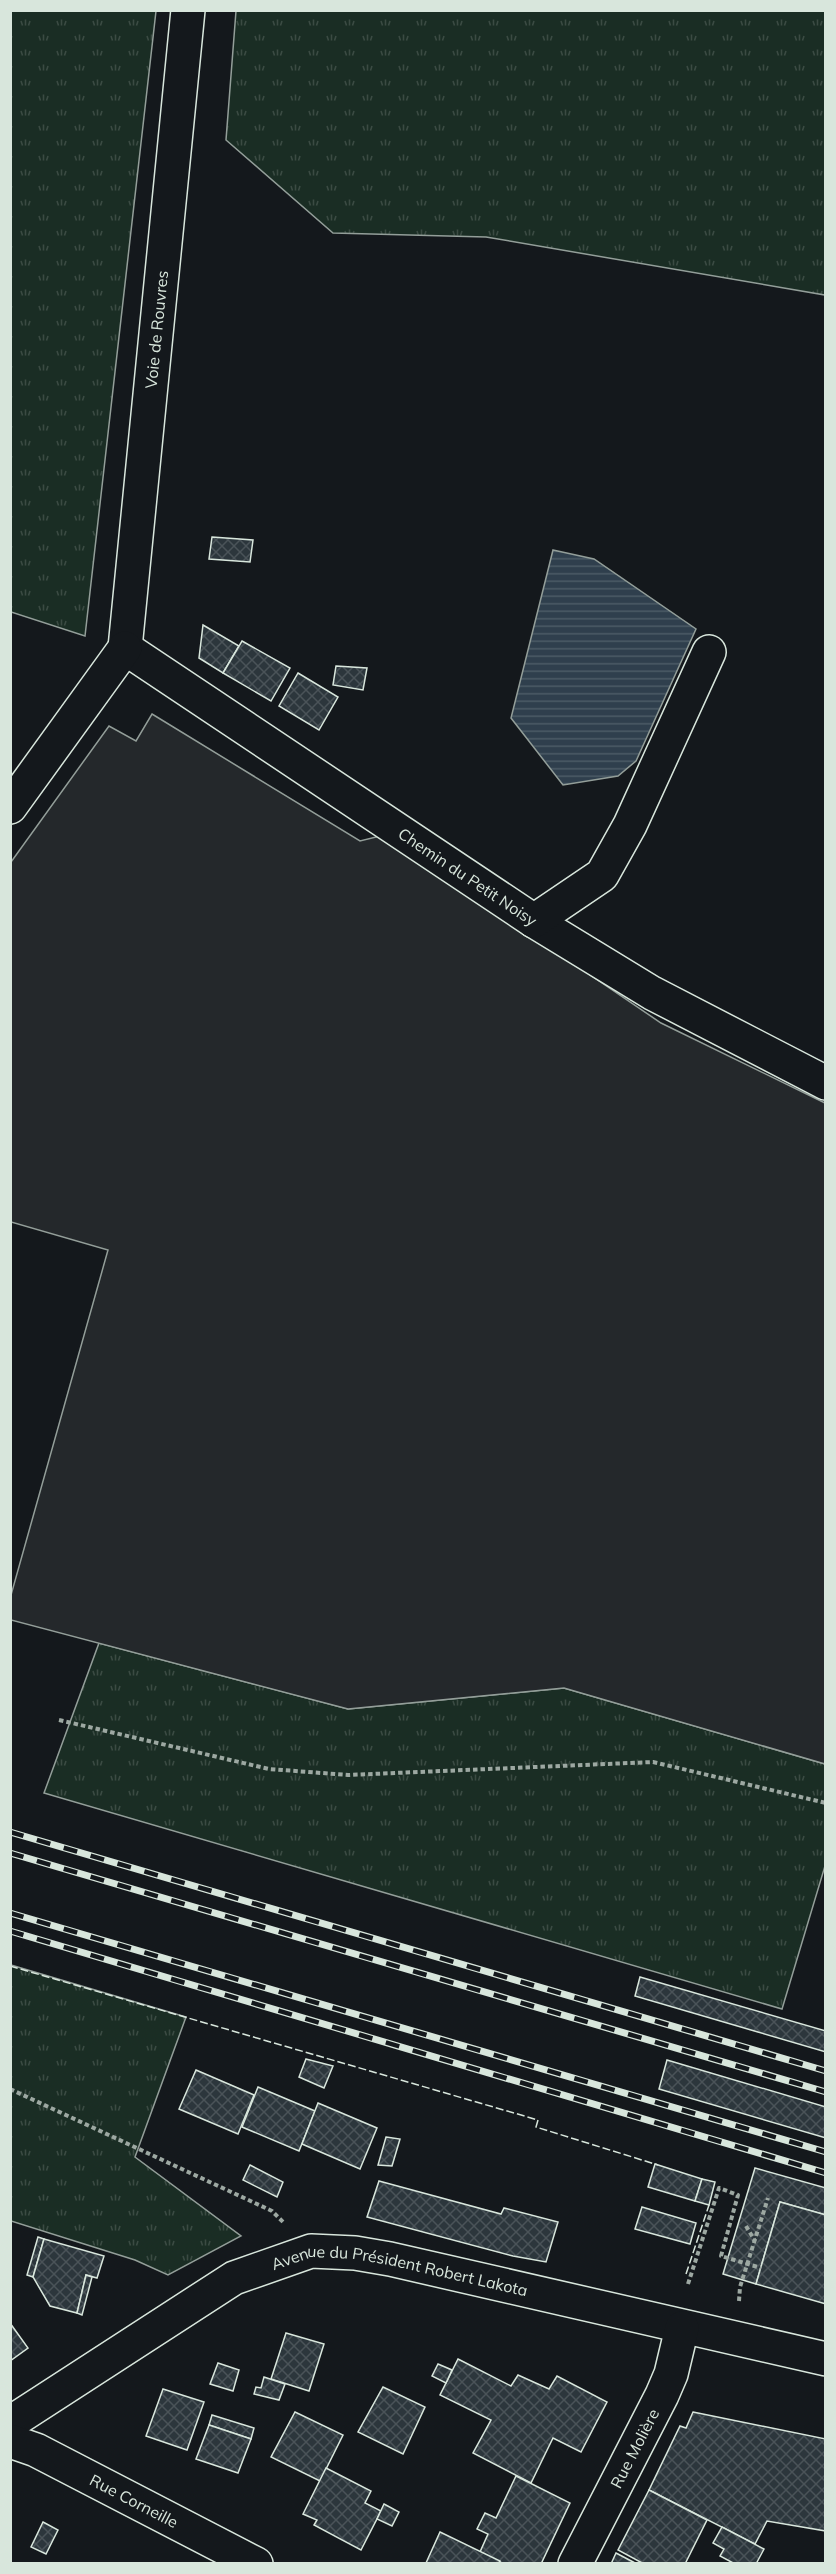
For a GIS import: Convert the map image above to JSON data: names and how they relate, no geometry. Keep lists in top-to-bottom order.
{
  "streets": {
    "street": [
      "Voie de Rouvres",
      "Chemin du Petit Noisy",
      "Avenue du Président Robert Lakota",
      "Rue Molière",
      "Rue Corneille"
    ]
  },
  "crossings": [
    ["Voie de Rouvres", "Chemin du Petit Noisy"],
    ["Avenue du Président Robert Lakota", "Rue Molière"]
  ]
}
